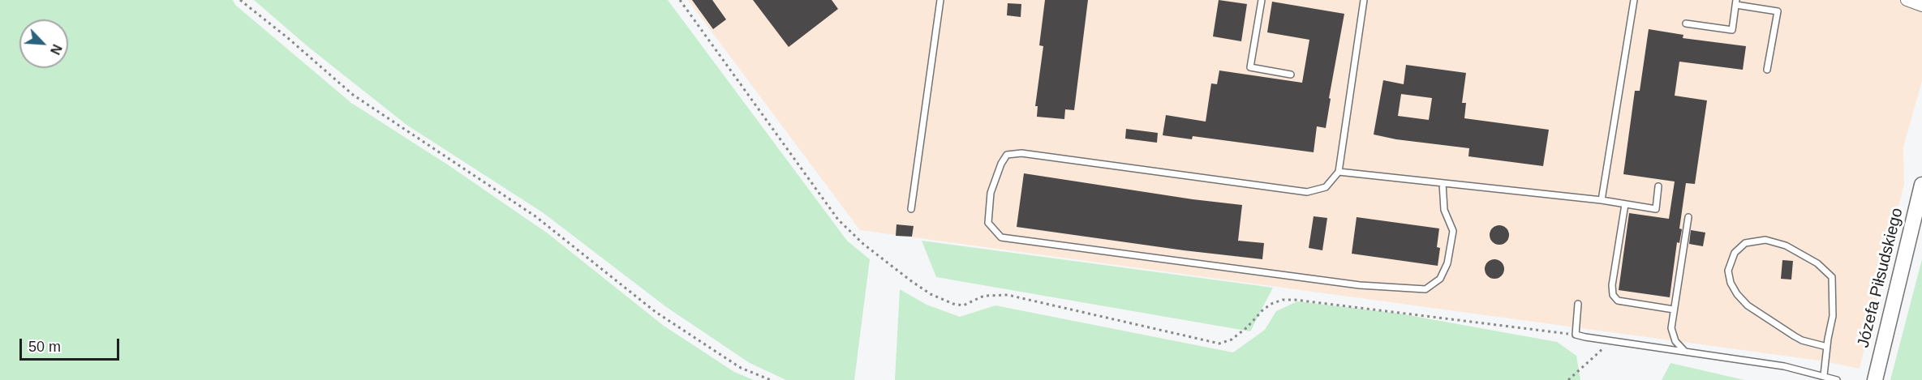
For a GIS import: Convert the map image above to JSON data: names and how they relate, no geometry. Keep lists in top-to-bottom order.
{
  "streets": {
    "main road": ["Józefa Piłsudskiego"]
  },
  "scale_bar": "50 m",
  "north": "bottom right"
}
